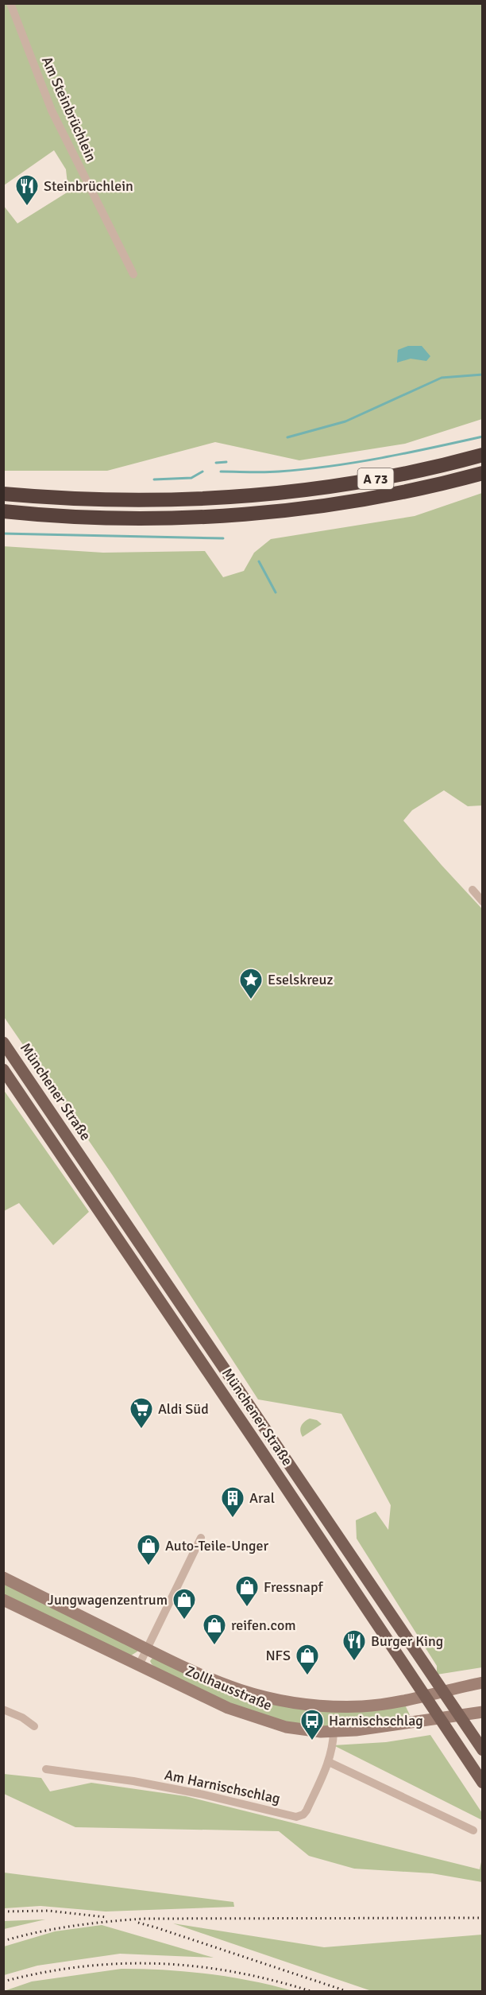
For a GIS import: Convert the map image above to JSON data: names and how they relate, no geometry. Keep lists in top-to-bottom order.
{
  "streets": {
    "highway": ["A 73"],
    "main road": ["Münchener Straße", "Zollhausstraße"],
    "street": ["Am Steinbrüchlein", "Am Harnischschlag"]
  },
  "crossings": [
    ["Münchener Straße", "Zollhausstraße"],
    ["Zollhausstraße", "Am Harnischschlag"]
  ],
  "places": {
    "restaurant": ["Steinbrüchlein", "Burger King"],
    "place": ["Eselskreuz"],
    "supermarket": ["Aldi Süd"],
    "building": ["Aral"],
    "shop": [
      "Auto-Teile-Unger",
      "Fressnapf",
      "Jungwagenzentrum",
      "reifen.com",
      "NFS"
    ],
    "bus stop": ["Harnischschlag"]
  }
}
